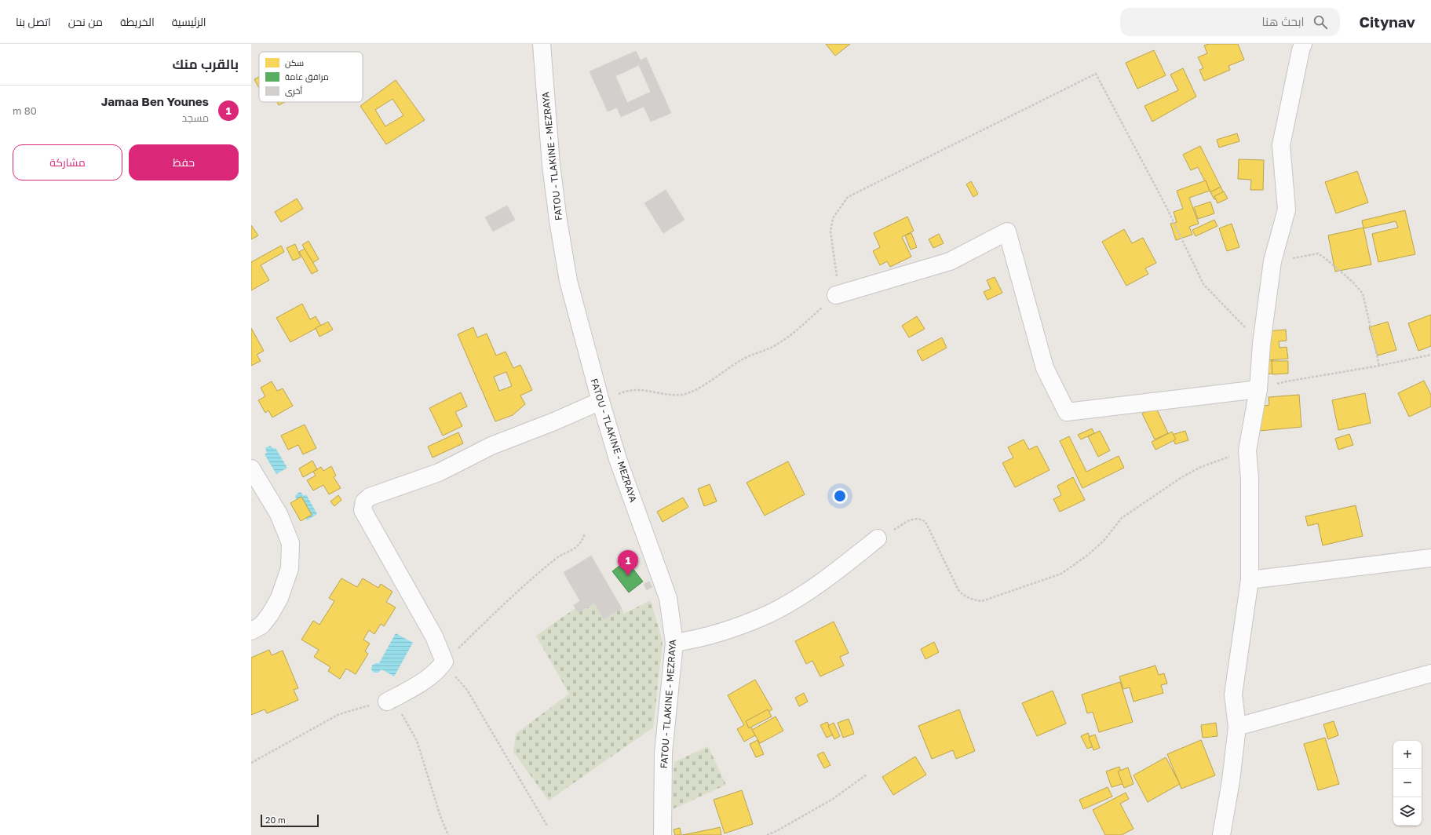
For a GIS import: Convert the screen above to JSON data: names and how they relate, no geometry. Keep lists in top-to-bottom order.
{
  "streets": {
    "street": ["FATOU - TLAKINE - MEZRAYA"]
  },
  "legend": ["سكن", "مرافق عامة", "أخرى"],
  "scale_bar": "20 m",
  "page": {
    "header": "Citynav",
    "search": "ابحث هنا",
    "nav": [
      "الرئيسية",
      "الخريطة",
      "من نحن",
      "اتصل بنا"
    ],
    "heading": "بالقرب منك",
    "list": [
      {
        "mark": "1",
        "name": "Jamaa Ben Younes",
        "note": "مسجد",
        "value": "80 m"
      }
    ],
    "buttons": ["حفظ", "مشاركة"],
    "pins": "1",
    "map_buttons": ["+", "−"],
    "scale": "20 m"
  }
}
